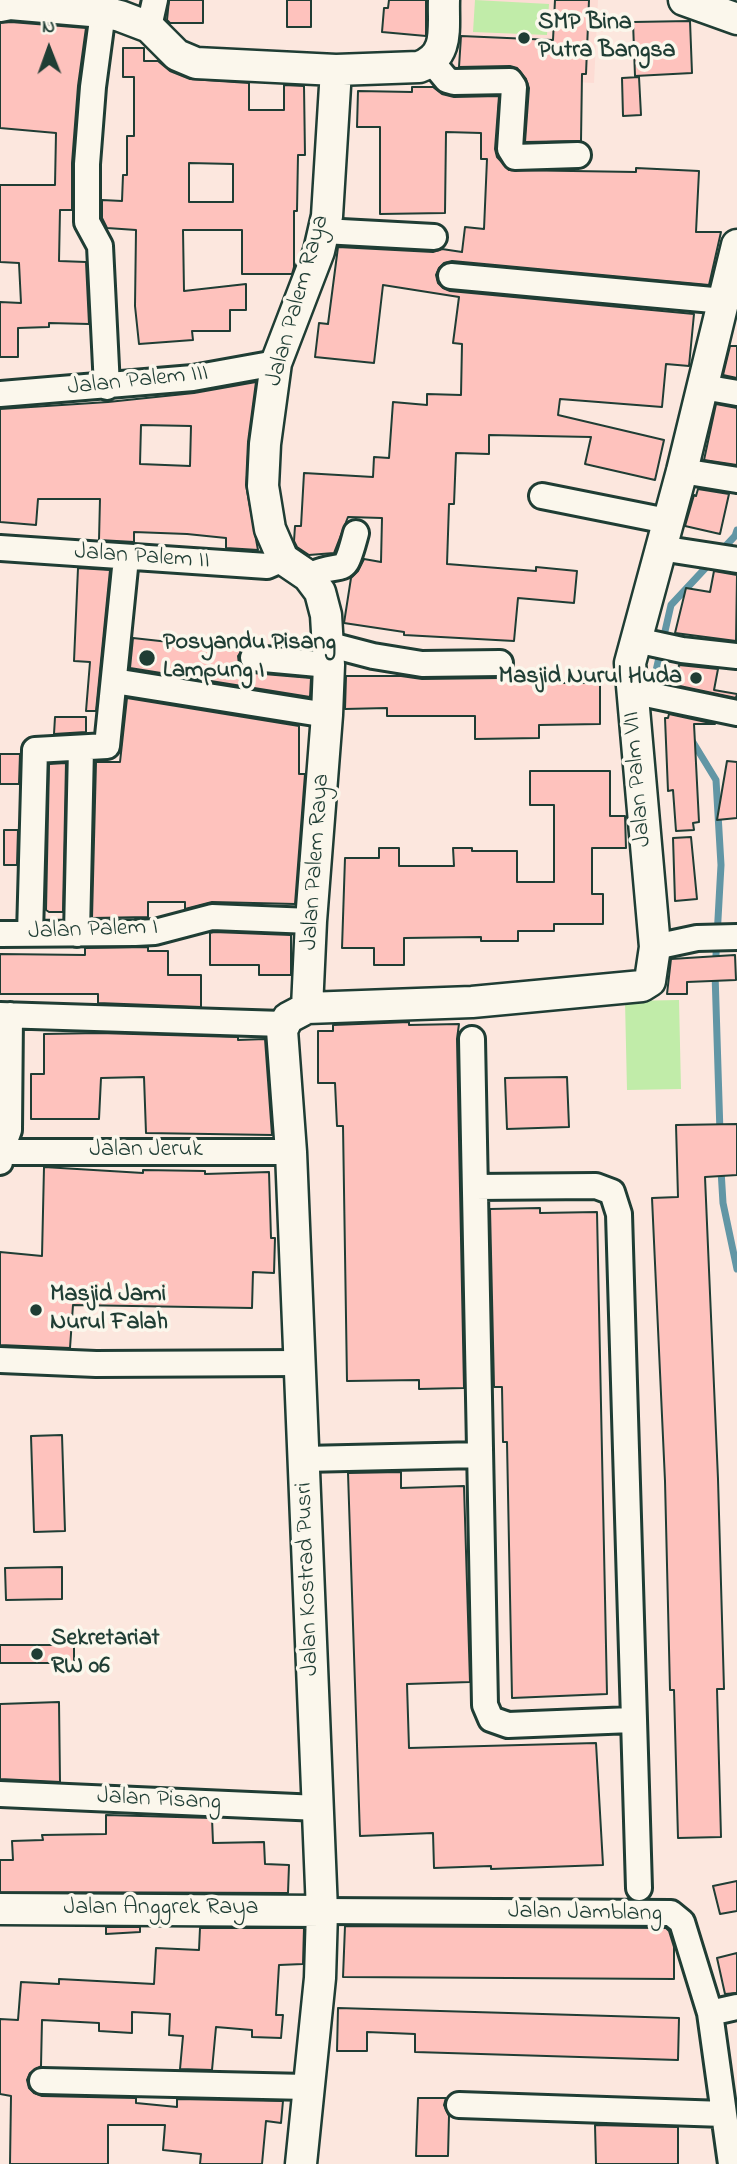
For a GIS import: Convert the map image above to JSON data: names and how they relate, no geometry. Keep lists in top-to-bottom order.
{
  "streets": {
    "street": [
      "Jalan Palem Raya",
      "Jalan Palem III",
      "Jalan Palem II",
      "Jalan Palm VII",
      "Jalan Palem I",
      "Jalan Jeruk",
      "Jalan Kostrad Pusri",
      "Jalan Pisang",
      "Jalan Anggrek Raya",
      "Jalan Jamblang"
    ]
  },
  "crossings": [
    ["Jalan Palem Raya", "Jalan Palem III"],
    ["Jalan Palem Raya", "Jalan Palem II"],
    ["Jalan Palem Raya", "Jalan Palm VII"],
    ["Jalan Palem Raya", "Jalan Palem I"],
    ["Jalan Palem Raya", "Jalan Kostrad Pusri"],
    ["Jalan Palm VII", "Jalan Kostrad Pusri"],
    ["Jalan Jeruk", "Jalan Kostrad Pusri"],
    ["Jalan Kostrad Pusri", "Jalan Pisang"],
    ["Jalan Kostrad Pusri", "Jalan Anggrek Raya"],
    ["Jalan Kostrad Pusri", "Jalan Jamblang"],
    ["Jalan Anggrek Raya", "Jalan Jamblang"]
  ],
  "places": [
    "SMP Bina Putra Bangsa",
    "Posyandu Pisang Lampung I",
    "Masjid Nurul Huda",
    "Masjid Jami Nurul Falah",
    "Sekretariat RW 06"
  ],
  "north": "top"
}
